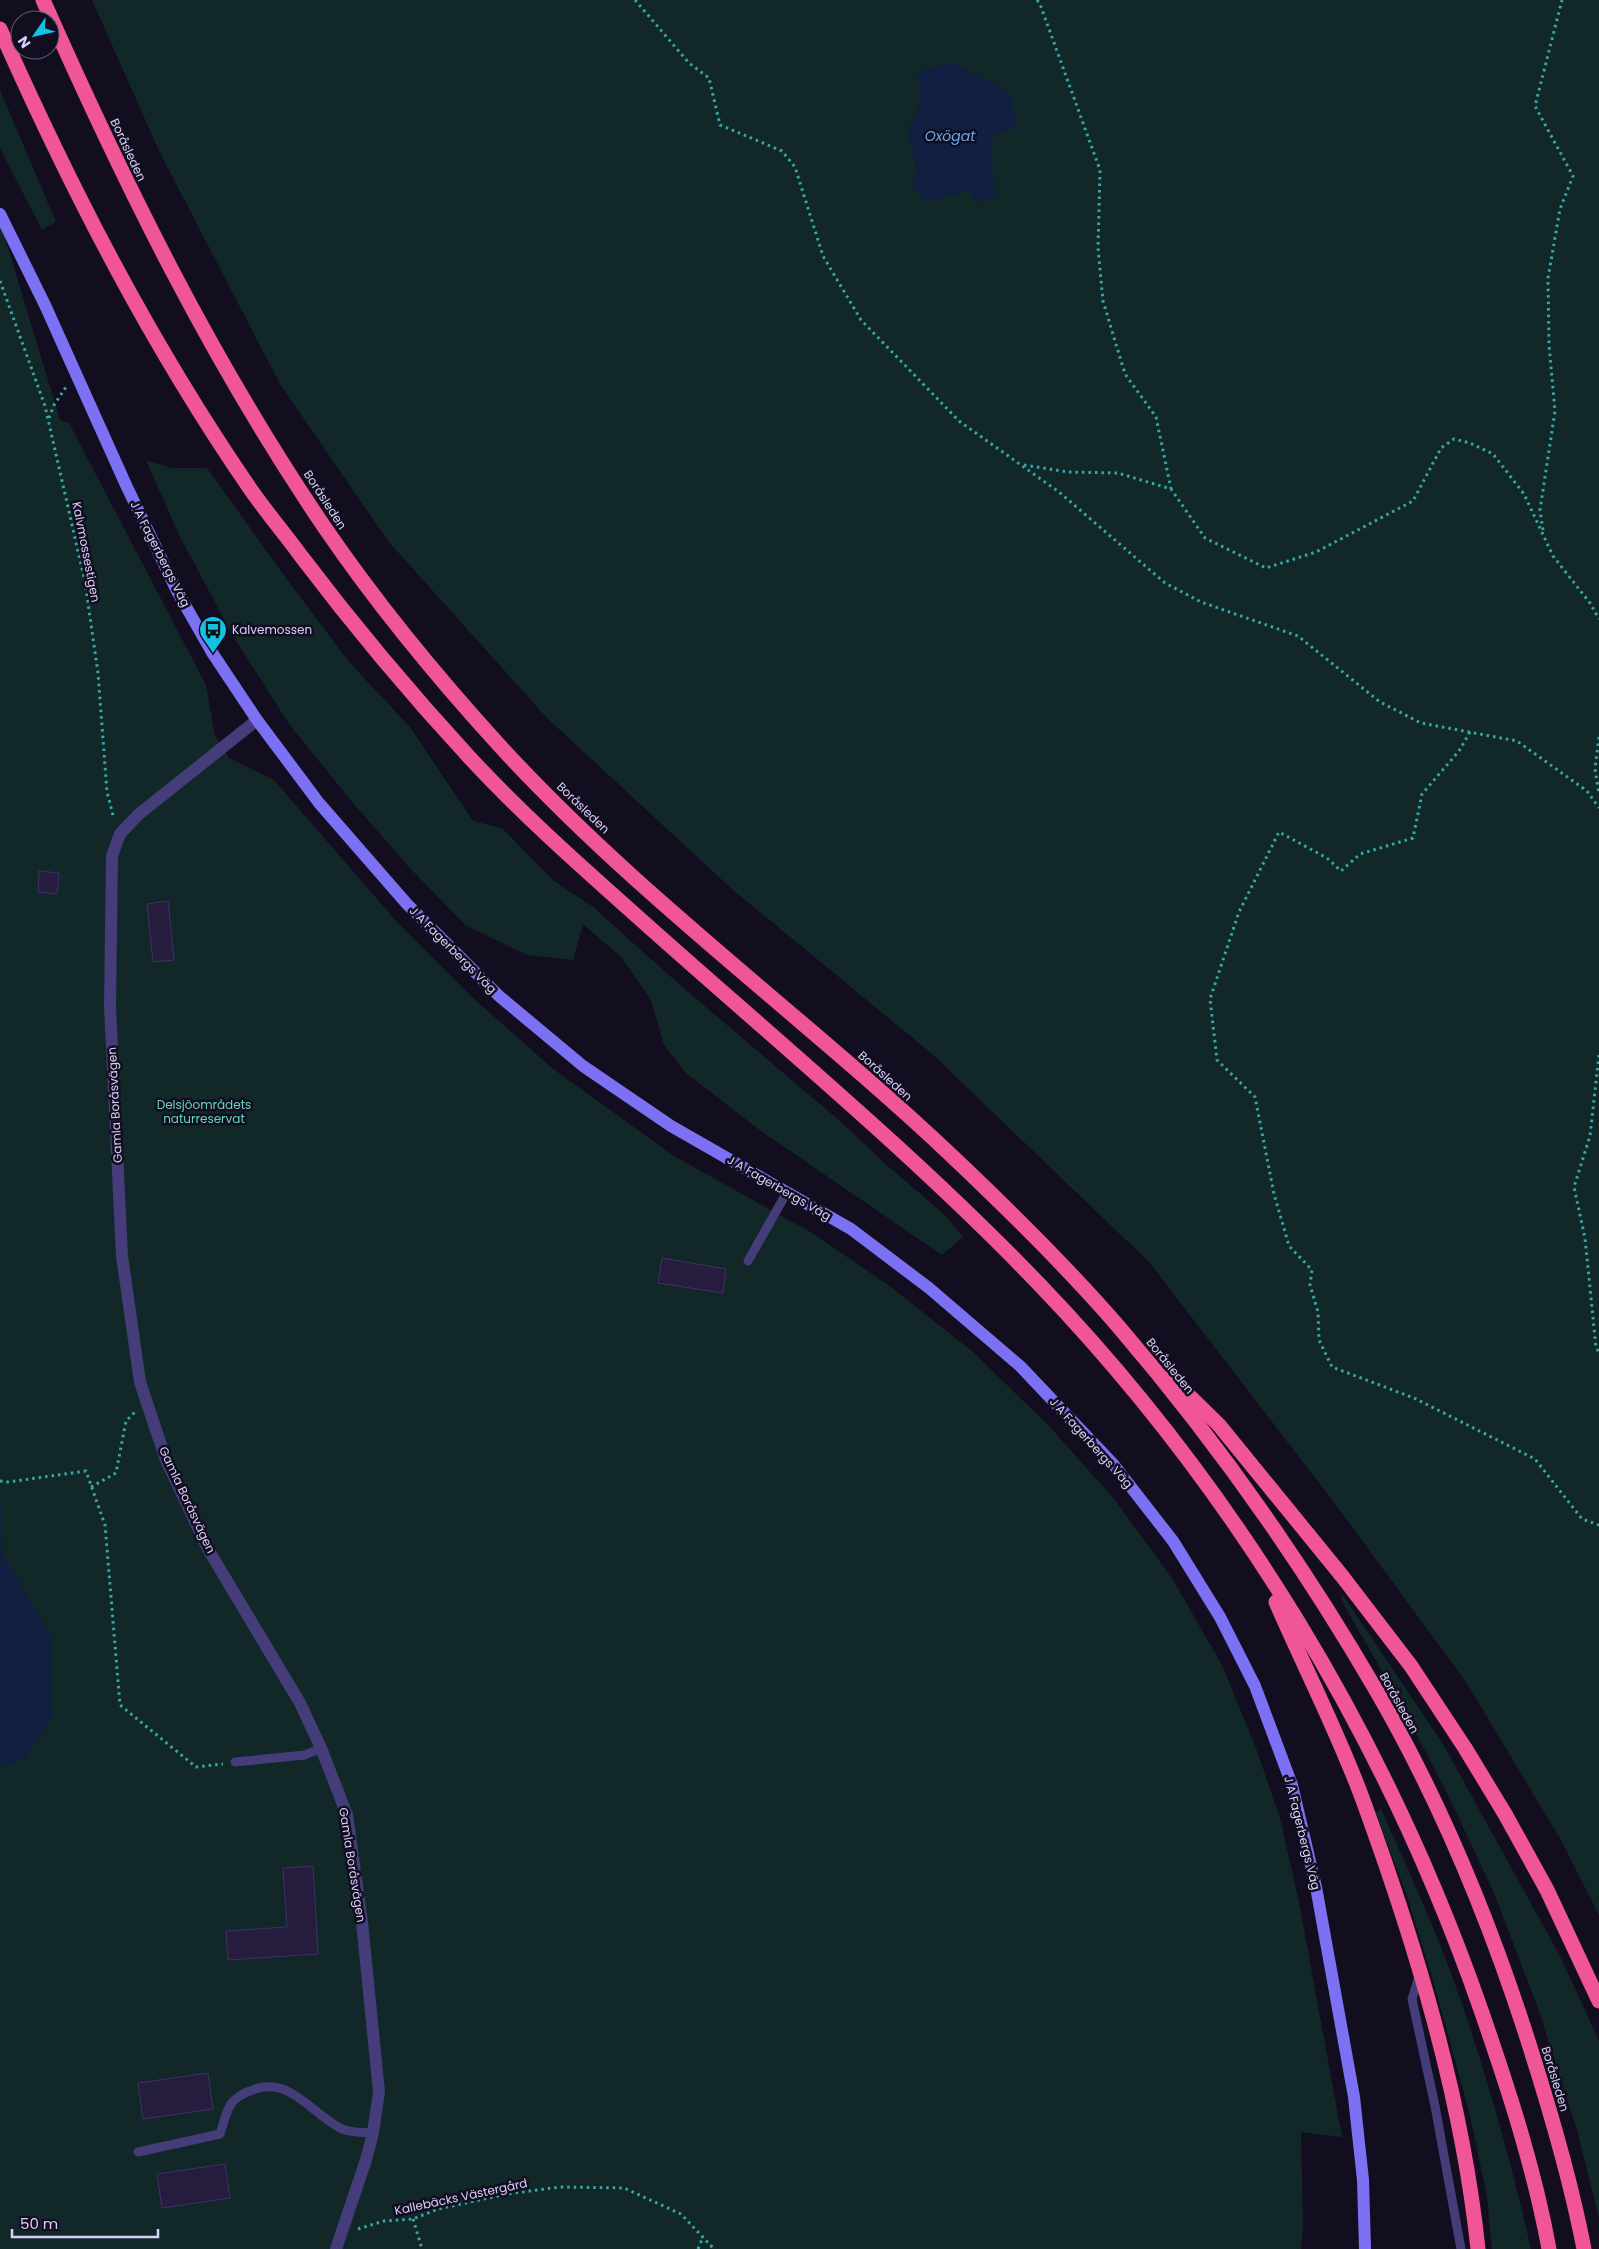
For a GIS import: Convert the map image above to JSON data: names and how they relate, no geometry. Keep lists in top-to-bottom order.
{
  "streets": {
    "highway": ["Boråsleden"],
    "street": ["J A Fagerbergs Väg", "Gamla Boråsvägen"],
    "path": ["Kalvmossestigen", "Kallebäcks Västergård"]
  },
  "crossings": [
    ["Kalvmossestigen", "Gamla Boråsvägen"],
    ["J A Fagerbergs Väg", "Gamla Boråsvägen"],
    ["Gamla Boråsvägen", "Kallebäcks Västergård"]
  ],
  "water": ["Oxögat"],
  "parks": ["Delsjöområdets naturreservat"],
  "places": {
    "bus stop": ["Kalvemossen"]
  },
  "scale_bar": "50 m",
  "north": "bottom left"
}
